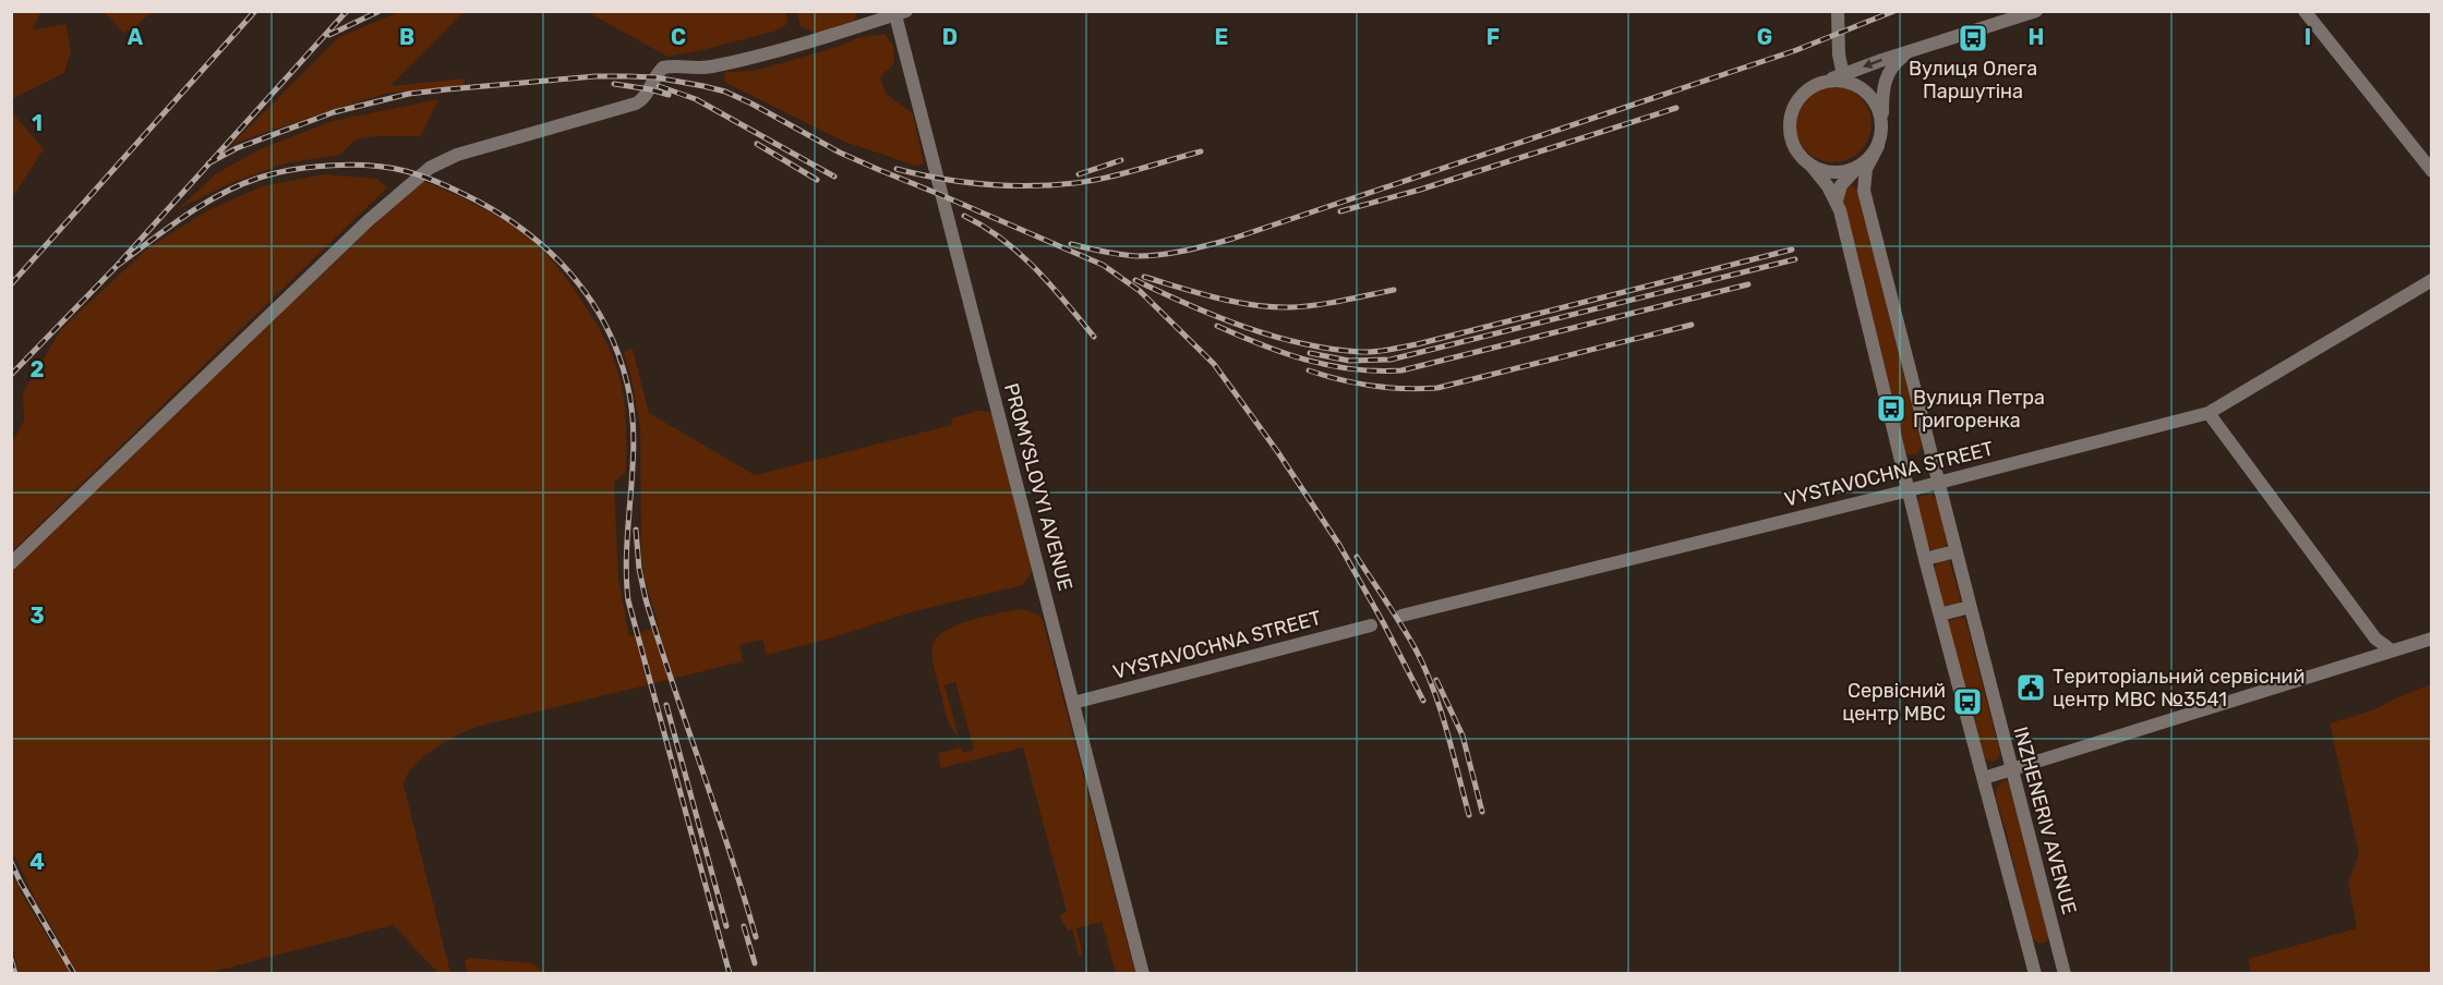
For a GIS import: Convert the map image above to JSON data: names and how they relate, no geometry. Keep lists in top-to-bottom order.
{
  "streets": {
    "street": ["VYSTAVOCHNA STREET", "PROMYSLOVYI AVENUE", "INZHENERIV AVENUE"]
  },
  "crossings": [
    ["VYSTAVOCHNA STREET", "PROMYSLOVYI AVENUE"],
    ["VYSTAVOCHNA STREET", "INZHENERIV AVENUE"]
  ],
  "places": {
    "bus stop": ["Вулиця Олега Паршутіна", "Вулиця Петра Григоренка", "Сервісний центр МВС"],
    "public building": ["Територіальний сервісний центр МВС №3541"]
  },
  "grid": {
    "columns": [
      "A",
      "B",
      "C",
      "D",
      "E",
      "F",
      "G",
      "H",
      "I"
    ],
    "rows": [
      "1",
      "2",
      "3",
      "4"
    ]
  }
}
